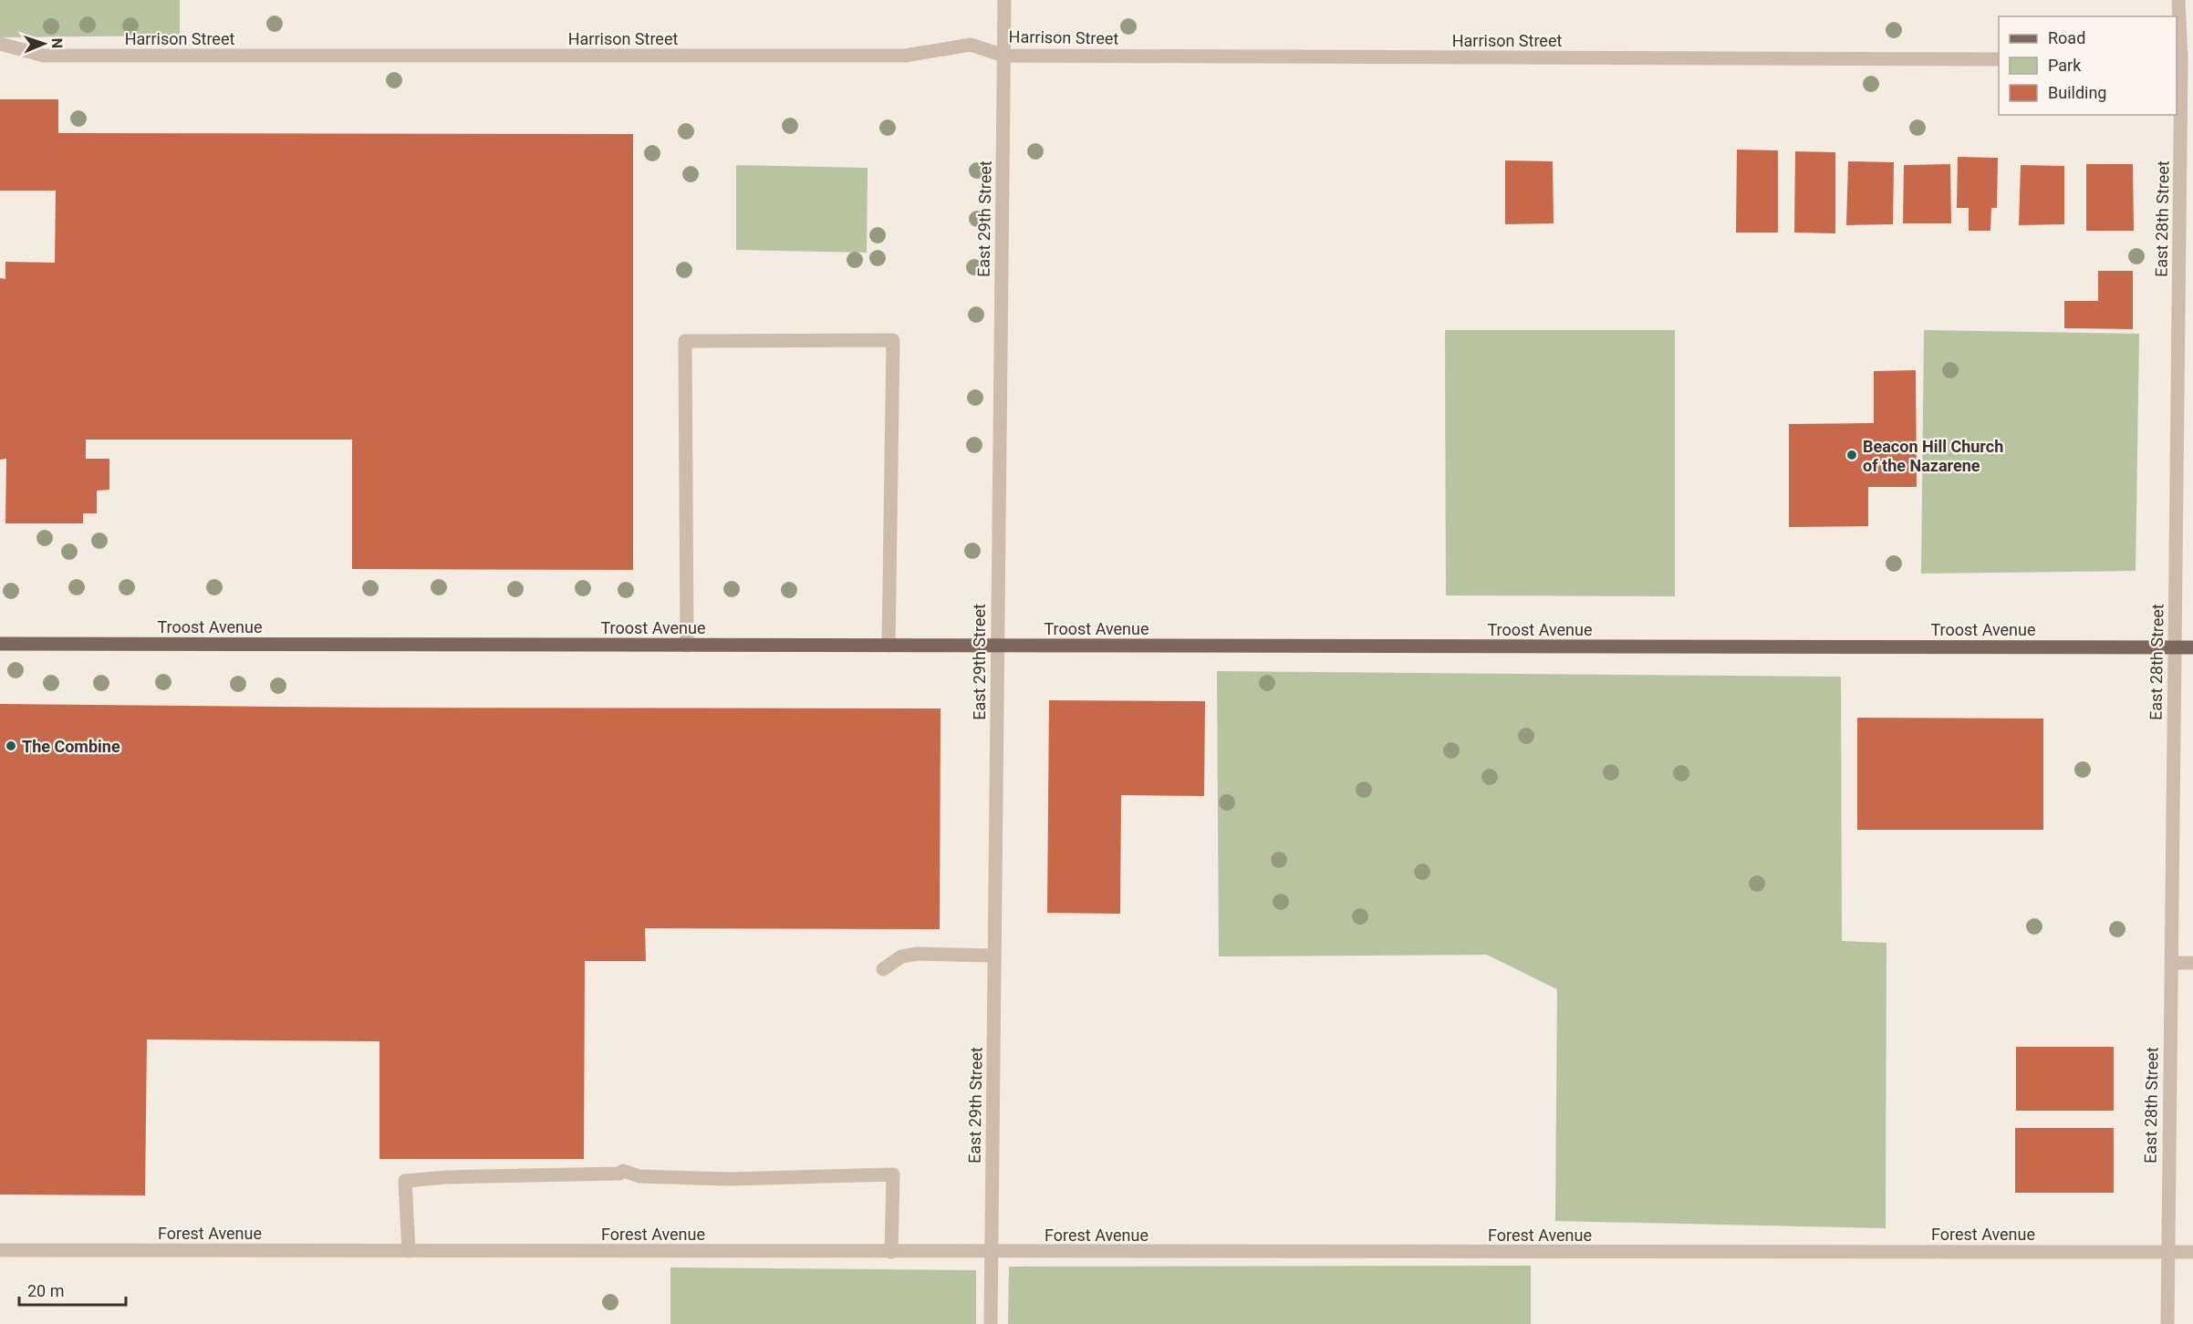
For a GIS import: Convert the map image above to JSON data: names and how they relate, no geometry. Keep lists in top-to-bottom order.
{
  "streets": {
    "main road": ["Troost Avenue"],
    "street": [
      "Harrison Street",
      "East 29th Street",
      "East 28th Street",
      "Forest Avenue"
    ]
  },
  "crossings": [
    ["Harrison Street", "East 29th Street"],
    ["East 29th Street", "Troost Avenue"],
    ["East 29th Street", "Forest Avenue"],
    ["East 28th Street", "Troost Avenue"],
    ["East 28th Street", "Forest Avenue"]
  ],
  "places": ["Beacon Hill Church of the Nazarene", "The Combine"],
  "legend": ["Road", "Park", "Building"],
  "scale_bar": "20 m",
  "north": "right"
}
